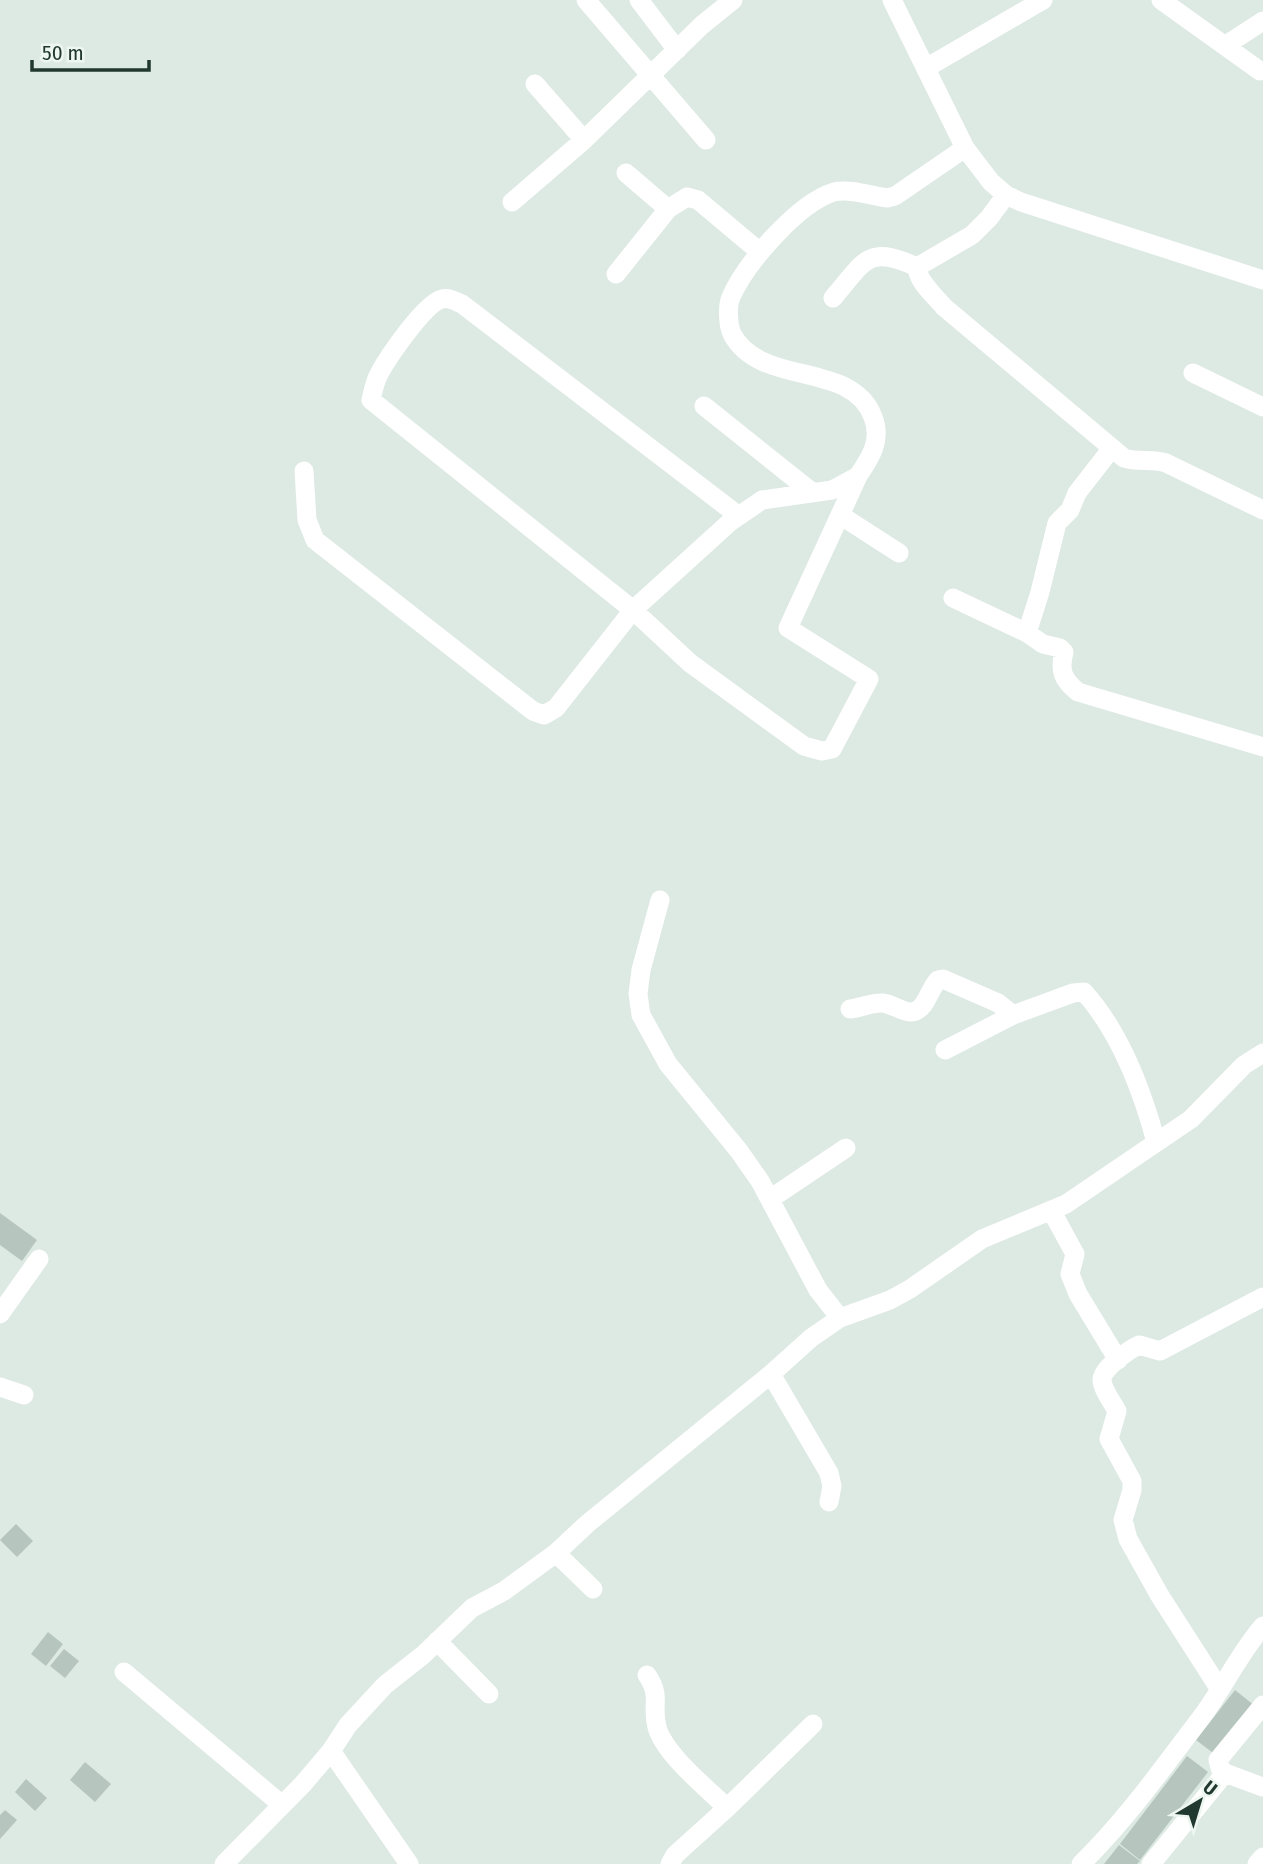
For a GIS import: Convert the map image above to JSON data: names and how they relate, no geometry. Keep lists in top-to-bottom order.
{
  "scale_bar": "50 m",
  "north": "top right"
}
